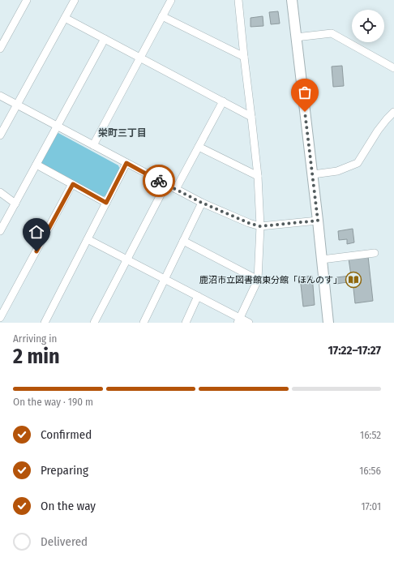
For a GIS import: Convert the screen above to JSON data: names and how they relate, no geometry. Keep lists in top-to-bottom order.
{
  "districts": ["栄町三丁目"],
  "places": {
    "library": ["鹿沼市立図書館東分館「ほんのす」"]
  },
  "page": {
    "heading": ["2 min", "Arriving in", "17:22–17:27"],
    "bar": "On the way · 190 m",
    "list": [
      ["Confirmed", "16:52"],
      ["Preparing", "16:56"],
      ["On the way", "17:01"],
      "Delivered"
    ]
  }
}
